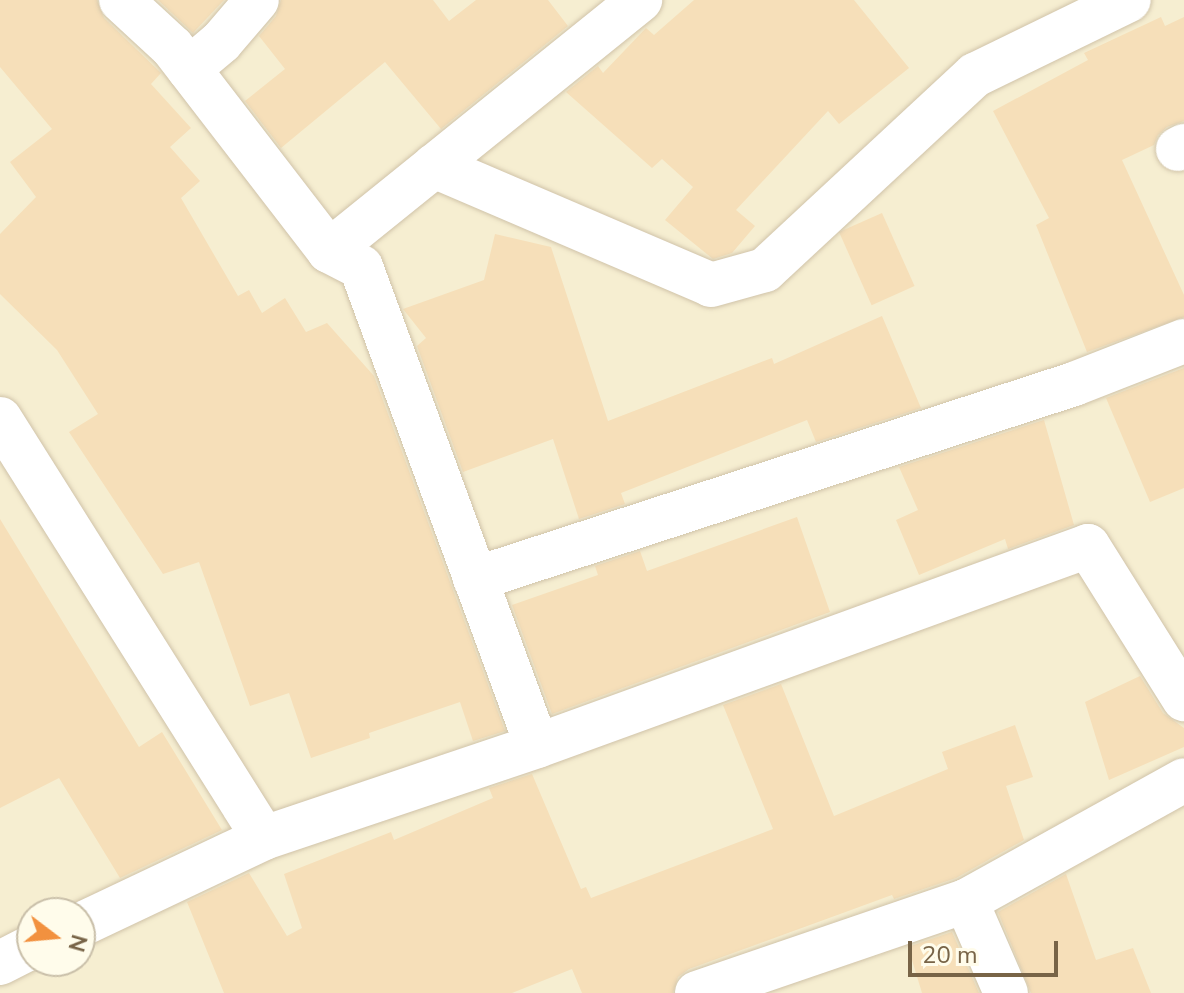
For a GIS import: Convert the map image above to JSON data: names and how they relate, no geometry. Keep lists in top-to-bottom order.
{
  "scale_bar": "20 m",
  "north": "right"
}
